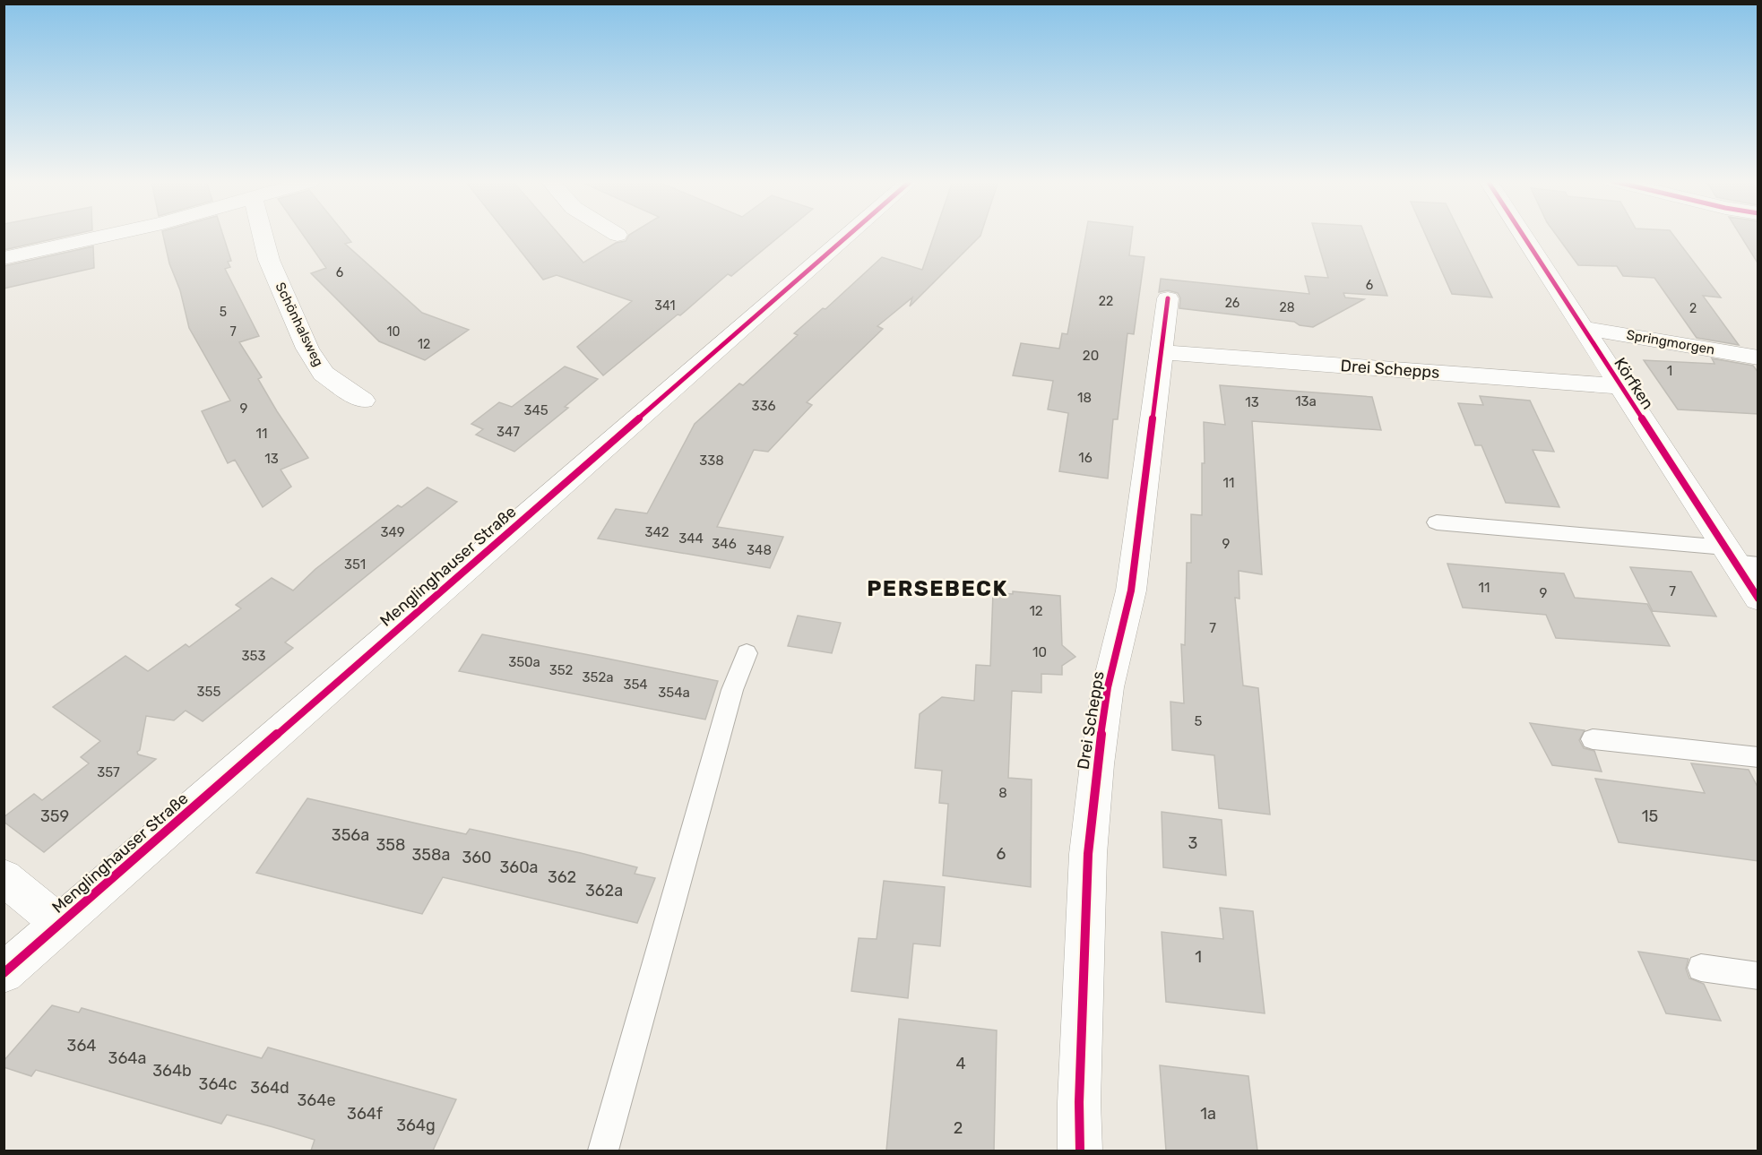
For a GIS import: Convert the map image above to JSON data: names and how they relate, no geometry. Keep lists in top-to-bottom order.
{
  "streets": {
    "street": [
      "Schönhalsweg",
      "Springmorgen",
      "Drei Schepps",
      "Körfken",
      "Menglinghauser Straße"
    ]
  },
  "crossings": [
    ["Springmorgen", "Körfken"],
    ["Drei Schepps", "Körfken"]
  ],
  "districts": ["PERSEBECK"],
  "house_numbers": [
    "6",
    "6",
    "22",
    "26",
    "341",
    "28",
    "2",
    "5",
    "7",
    "10",
    "12",
    "20",
    "1",
    "18",
    "13a",
    "13",
    "336",
    "9",
    "345",
    "347",
    "11",
    "16",
    "13",
    "338",
    "11",
    "349",
    "342",
    "344",
    "346",
    "9",
    "348",
    "351",
    "11",
    "7",
    "9",
    "12",
    "7",
    "10",
    "353",
    "350a",
    "352",
    "352a",
    "354",
    "355",
    "354a",
    "5",
    "357",
    "8",
    "359",
    "15",
    "356a",
    "3",
    "358",
    "6",
    "358a",
    "360",
    "360a",
    "362",
    "362a",
    "1",
    "364",
    "364a",
    "4",
    "364b",
    "364c",
    "364d",
    "364e",
    "364f",
    "1a",
    "364g",
    "2"
  ]
}
